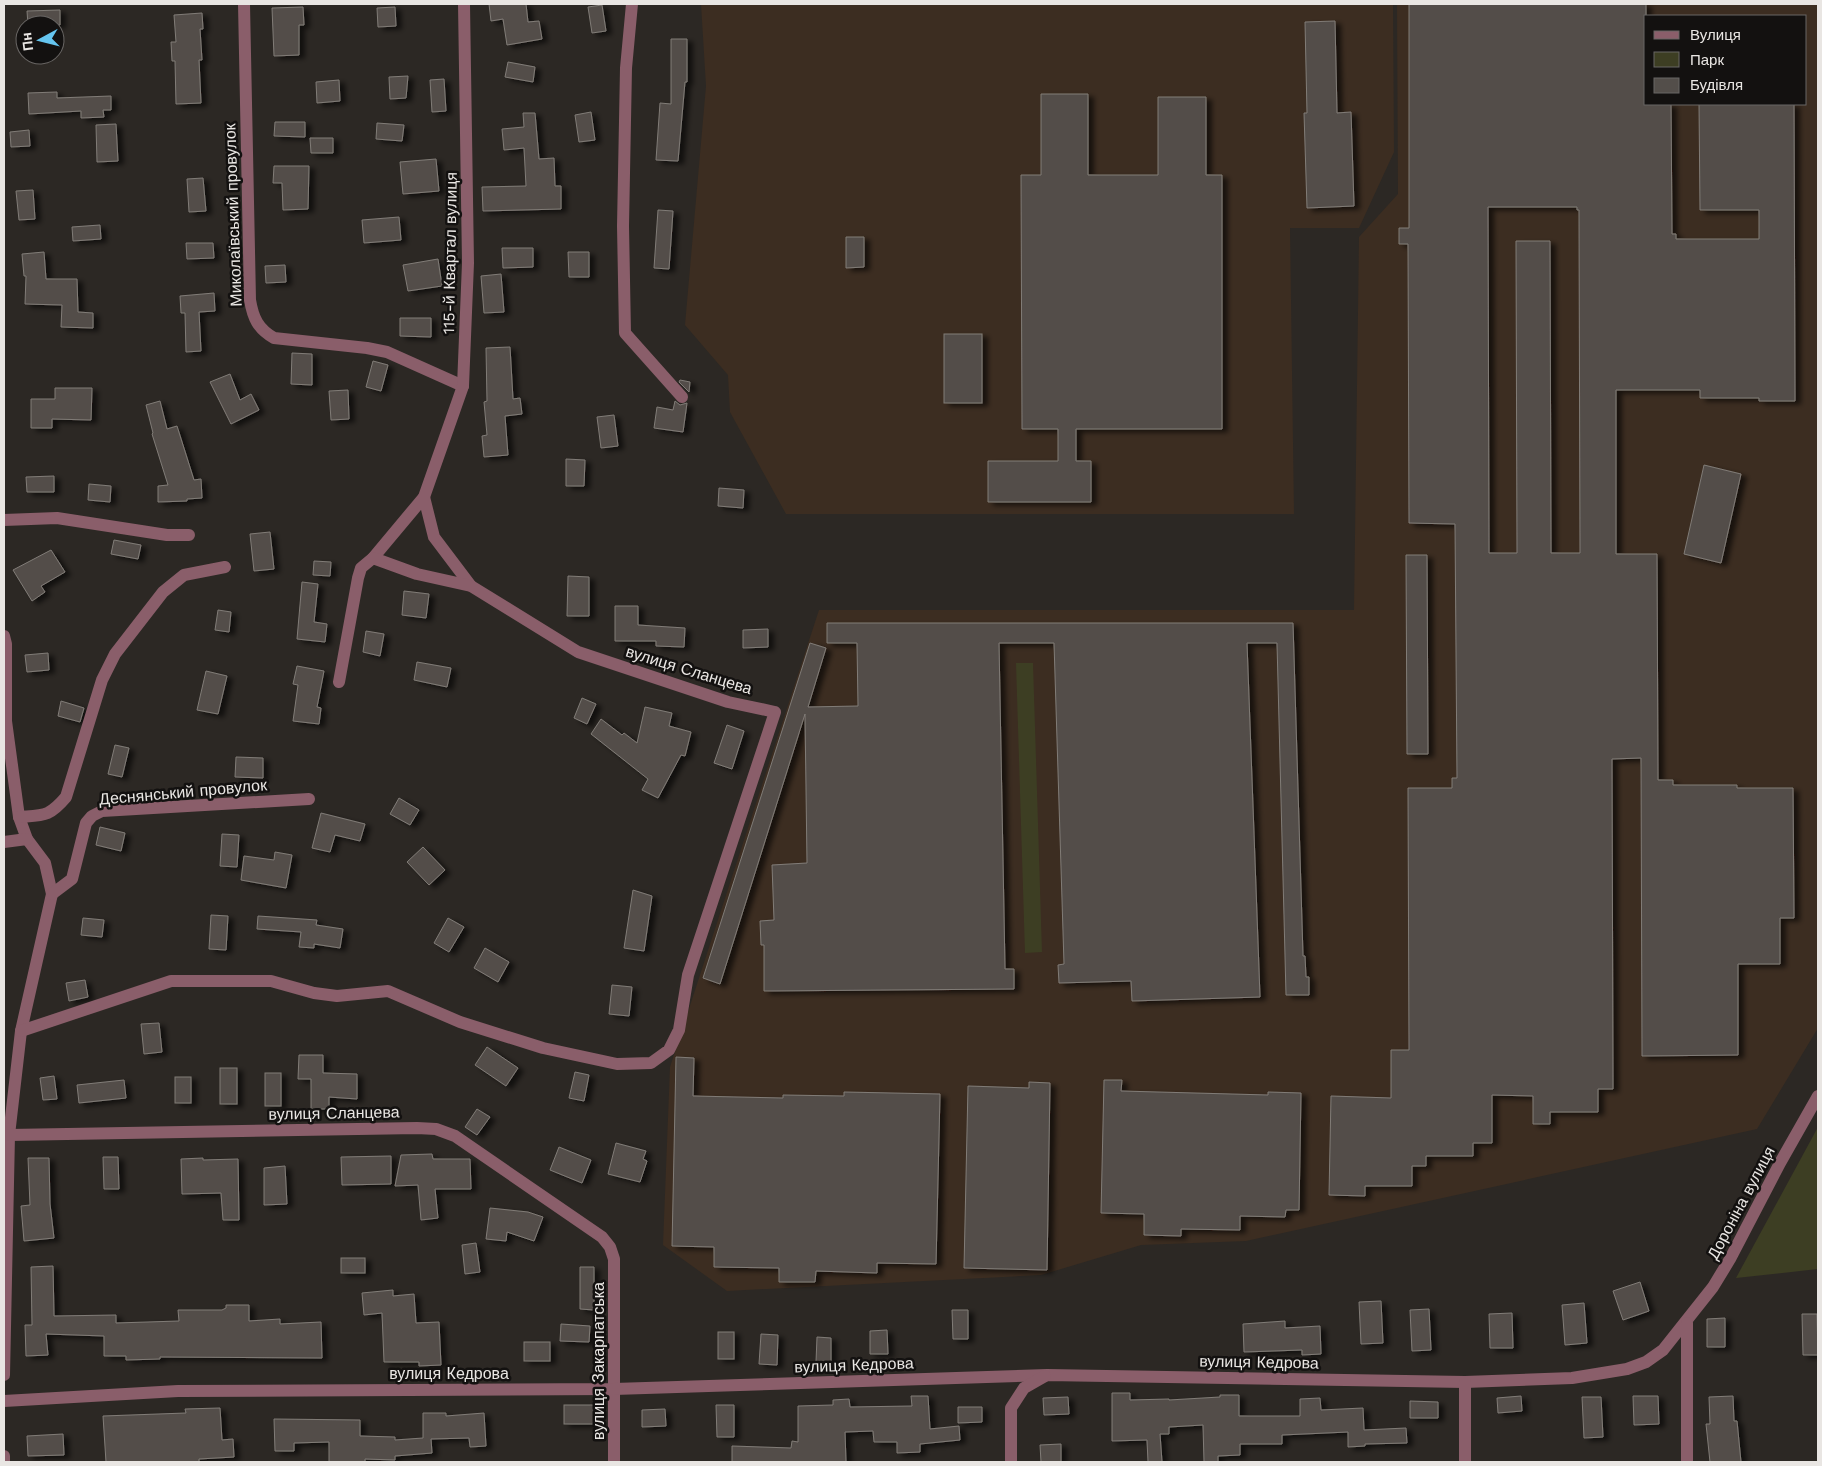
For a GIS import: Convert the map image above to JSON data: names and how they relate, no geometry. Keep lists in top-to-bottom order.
{
  "streets": {
    "street": [
      "Миколаївський провулок",
      "115-й Квартал вулиця",
      "вулиця Сланцева",
      "Деснянський провулок",
      "Дороніна вулиця",
      "вулиця Закарпатська",
      "вулиця Кедрова"
    ]
  },
  "crossings": [
    ["Миколаївський провулок", "115-й Квартал вулиця"],
    ["115-й Квартал вулиця", "вулиця Сланцева"],
    ["вулиця Сланцева", "вулиця Закарпатська"],
    ["Дороніна вулиця", "вулиця Кедрова"],
    ["вулиця Закарпатська", "вулиця Кедрова"]
  ],
  "legend": ["Вулиця", "Парк", "Будівля"],
  "north": "left"
}
